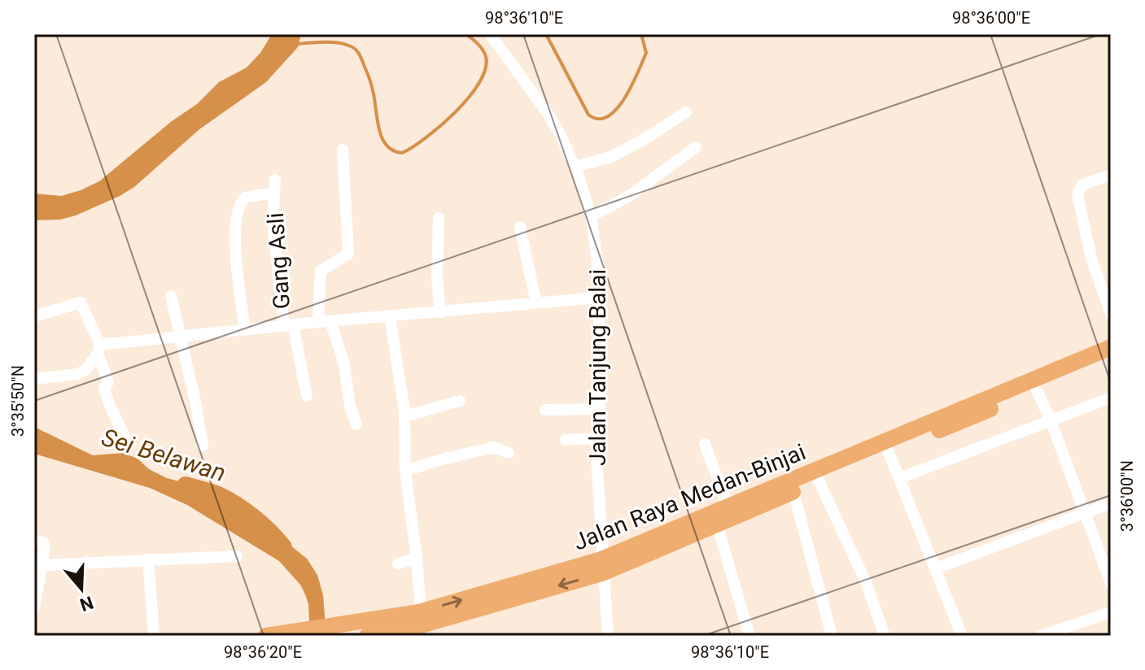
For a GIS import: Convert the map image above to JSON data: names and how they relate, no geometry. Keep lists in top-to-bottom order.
{
  "streets": {
    "highway": ["Jalan Raya Medan-Binjai"],
    "street": ["Gang Asli", "Jalan Tanjung Balai"]
  },
  "crossings": [
    ["Jalan Tanjung Balai", "Jalan Raya Medan-Binjai"]
  ],
  "water": ["Sei Belawan"],
  "north": "bottom",
  "coordinates": [
    "98°36'10\"E",
    "98°36'00\"E",
    "3°35'50\"N",
    "3°36'00\"N",
    "98°36'20\"E"
  ]
}
